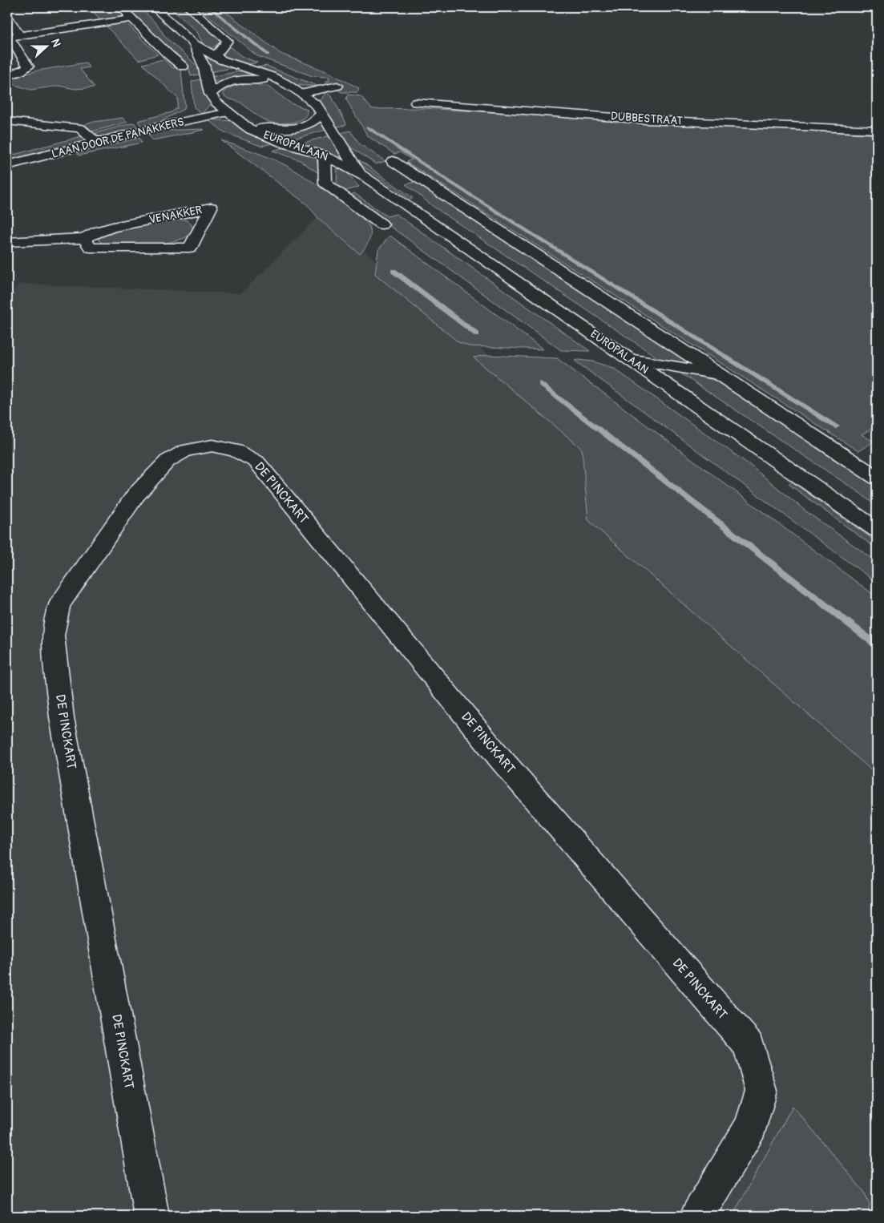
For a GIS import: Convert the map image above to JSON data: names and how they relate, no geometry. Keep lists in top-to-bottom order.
{
  "streets": {
    "street": [
      "DUBBESTRAAT",
      "LAAN DOOR DE PANAKKERS",
      "EUROPALAAN",
      "VENAKKER",
      "DE PINCKART"
    ]
  },
  "crossings": [
    ["LAAN DOOR DE PANAKKERS", "EUROPALAAN"]
  ],
  "north": "right"
}
